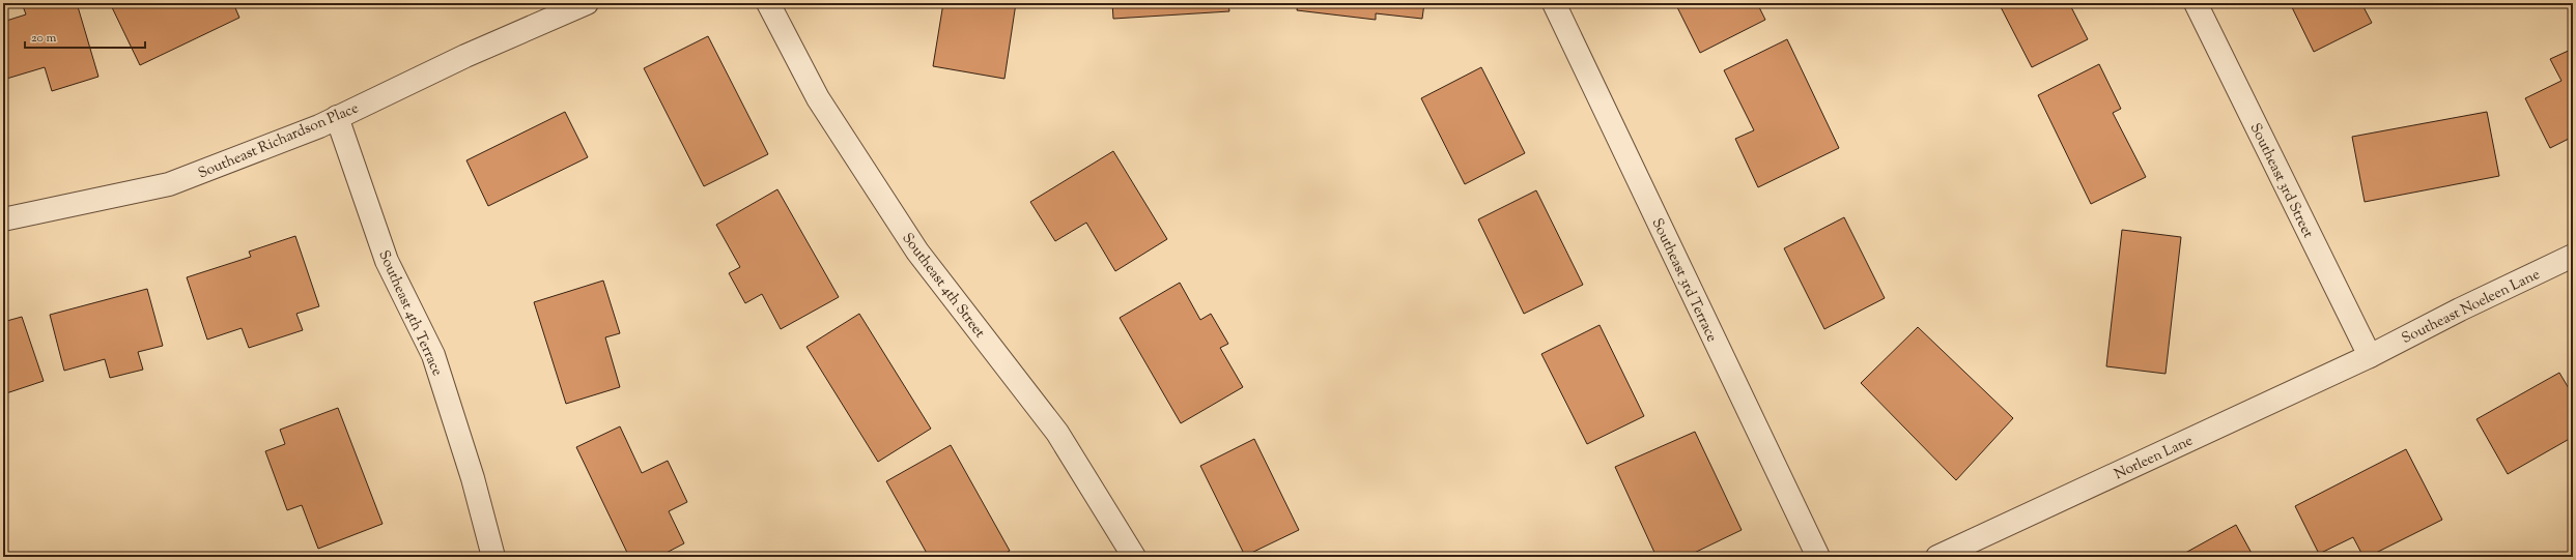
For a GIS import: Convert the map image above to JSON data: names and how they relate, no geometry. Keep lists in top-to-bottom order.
{
  "streets": {
    "street": [
      "Southeast Richardson Place",
      "Southeast 3rd Street",
      "Southeast 3rd Terrace",
      "Southeast 4th Street",
      "Southeast Noeleen Lane",
      "Southeast 4th Terrace",
      "Norleen Lane"
    ]
  },
  "crossings": [
    ["Southeast Richardson Place", "Southeast 4th Terrace"],
    ["Southeast 3rd Street", "Southeast Noeleen Lane"],
    ["Southeast 3rd Street", "Norleen Lane"],
    ["Southeast Noeleen Lane", "Norleen Lane"]
  ],
  "scale_bar": "20 m"
}
